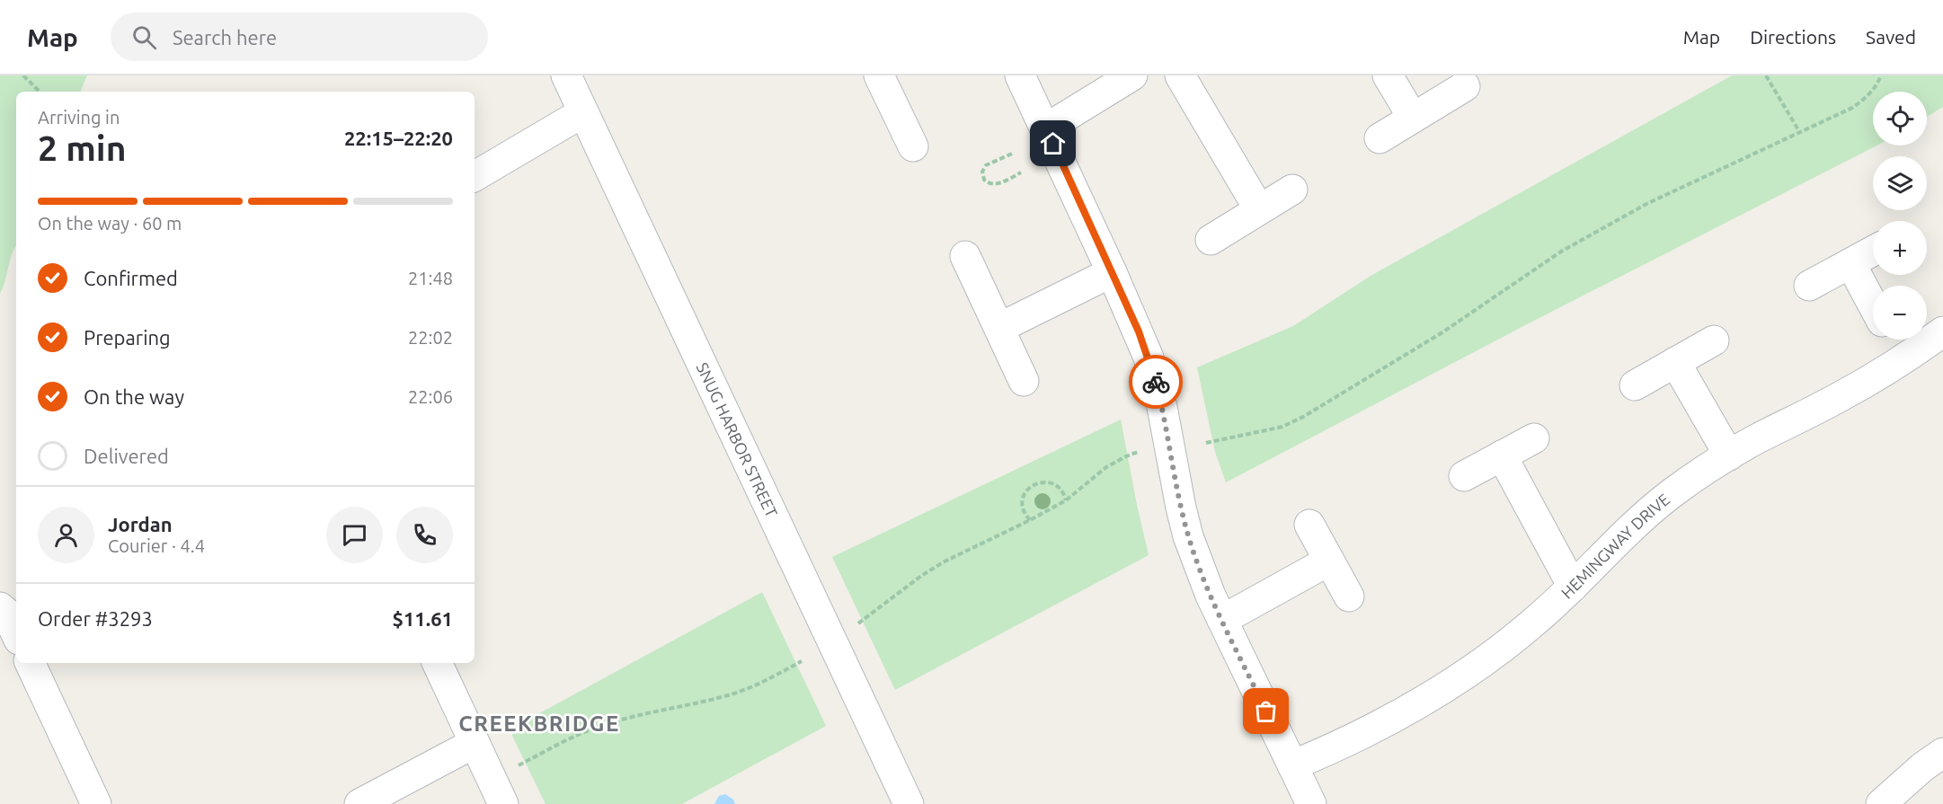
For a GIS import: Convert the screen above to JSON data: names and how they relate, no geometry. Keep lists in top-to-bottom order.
{
  "streets": {
    "street": ["SNUG HARBOR STREET", "HEMINGWAY DRIVE"]
  },
  "districts": ["CREEKBRIDGE"],
  "page": {
    "header": "Map",
    "search": "Search here",
    "nav": ["Map", "Directions", "Saved"],
    "map_buttons": ["+", "−"],
    "heading": ["2 min", "Arriving in", "22:15–22:20"],
    "panel": [
      "Jordan",
      "Courier · 4.4",
      "Order #3293",
      "$11.61"
    ],
    "bar": "On the way · 60 m",
    "list": [
      ["Confirmed", "21:48"],
      ["Preparing", "22:02"],
      ["On the way", "22:06"],
      "Delivered"
    ]
  }
}
